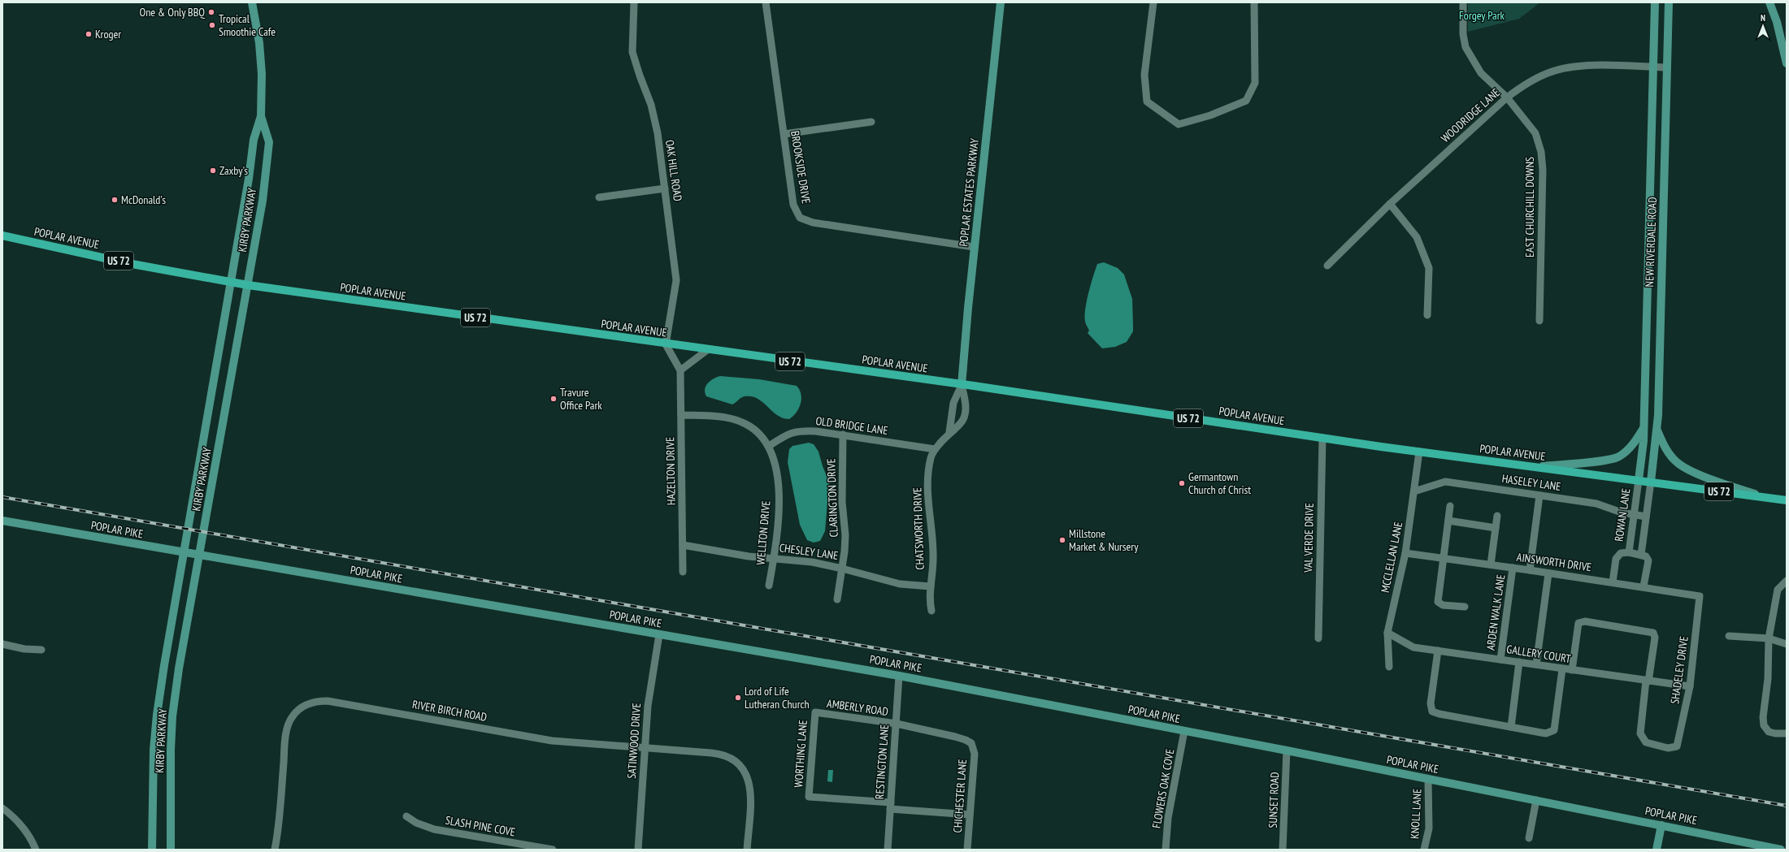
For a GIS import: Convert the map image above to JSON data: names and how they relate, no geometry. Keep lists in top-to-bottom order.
{
  "streets": {
    "main road": [
      "POPLAR ESTATES PARKWAY",
      "KIRBY PARKWAY",
      "POPLAR AVENUE",
      "NEW RIVERDALE ROAD",
      "US 72",
      "POPLAR PIKE"
    ],
    "street": [
      "WOODRIDGE LANE",
      "BROOKSIDE DRIVE",
      "OAK HILL ROAD",
      "EAST CHURCHILL DOWNS",
      "OLD BRIDGE LANE",
      "HAZELTON DRIVE",
      "HASELEY LANE",
      "CLARINGTON DRIVE",
      "ROWAN LANE",
      "CHATSWORTH DRIVE",
      "WELLTON DRIVE",
      "VAL VERDE DRIVE",
      "CHESLEY LANE",
      "MCCLELLAN LANE",
      "AINSWORTH DRIVE",
      "ARDEN WALK LANE",
      "GALLERY COURT",
      "SHADELEY DRIVE",
      "AMBERLY ROAD",
      "RIVER BIRCH ROAD",
      "SATINWOOD DRIVE",
      "WORTHING LANE",
      "RESTINGTON LANE",
      "FLOWERS OAK COVE",
      "CHICHESTER LANE",
      "SUNSET ROAD",
      "KNOLL LANE",
      "SLASH PINE COVE"
    ]
  },
  "crossings": [
    ["WOODRIDGE LANE", "EAST CHURCHILL DOWNS"],
    ["WOODRIDGE LANE", "NEW RIVERDALE ROAD"],
    ["BROOKSIDE DRIVE", "POPLAR ESTATES PARKWAY"],
    ["OAK HILL ROAD", "POPLAR AVENUE"],
    ["OAK HILL ROAD", "HAZELTON DRIVE"],
    ["POPLAR ESTATES PARKWAY", "POPLAR AVENUE"],
    ["POPLAR ESTATES PARKWAY", "CHATSWORTH DRIVE"],
    ["KIRBY PARKWAY", "POPLAR AVENUE"],
    ["KIRBY PARKWAY", "POPLAR PIKE"],
    ["POPLAR AVENUE", "NEW RIVERDALE ROAD"],
    ["POPLAR AVENUE", "HAZELTON DRIVE"],
    ["POPLAR AVENUE", "ROWAN LANE"],
    ["POPLAR AVENUE", "CHATSWORTH DRIVE"],
    ["POPLAR AVENUE", "VAL VERDE DRIVE"],
    ["POPLAR AVENUE", "MCCLELLAN LANE"],
    ["NEW RIVERDALE ROAD", "ROWAN LANE"],
    ["OLD BRIDGE LANE", "CLARINGTON DRIVE"],
    ["OLD BRIDGE LANE", "CHATSWORTH DRIVE"],
    ["OLD BRIDGE LANE", "WELLTON DRIVE"],
    ["HAZELTON DRIVE", "WELLTON DRIVE"],
    ["HAZELTON DRIVE", "CHESLEY LANE"],
    ["HASELEY LANE", "ROWAN LANE"],
    ["HASELEY LANE", "MCCLELLAN LANE"],
    ["CLARINGTON DRIVE", "CHESLEY LANE"],
    ["ROWAN LANE", "AINSWORTH DRIVE"],
    ["CHATSWORTH DRIVE", "CHESLEY LANE"],
    ["POPLAR PIKE", "SATINWOOD DRIVE"],
    ["POPLAR PIKE", "RESTINGTON LANE"],
    ["POPLAR PIKE", "FLOWERS OAK COVE"],
    ["POPLAR PIKE", "SUNSET ROAD"],
    ["POPLAR PIKE", "KNOLL LANE"],
    ["WELLTON DRIVE", "CHESLEY LANE"],
    ["MCCLELLAN LANE", "AINSWORTH DRIVE"],
    ["MCCLELLAN LANE", "GALLERY COURT"],
    ["AINSWORTH DRIVE", "ARDEN WALK LANE"],
    ["AINSWORTH DRIVE", "SHADELEY DRIVE"],
    ["ARDEN WALK LANE", "GALLERY COURT"],
    ["GALLERY COURT", "SHADELEY DRIVE"],
    ["AMBERLY ROAD", "WORTHING LANE"],
    ["AMBERLY ROAD", "RESTINGTON LANE"],
    ["AMBERLY ROAD", "CHICHESTER LANE"],
    ["RIVER BIRCH ROAD", "SATINWOOD DRIVE"],
    ["WORTHING LANE", "RESTINGTON LANE"]
  ],
  "parks": ["Forgey Park"],
  "places": [
    "One & Only BBQ",
    "Tropical Smoothie Cafe",
    "Kroger",
    "Zaxby's",
    "McDonald's",
    "Travure Office Park",
    "Germantown Church of Christ",
    "Millstone Market & Nursery",
    "Lord of Life Lutheran Church"
  ],
  "north": "top"
}
